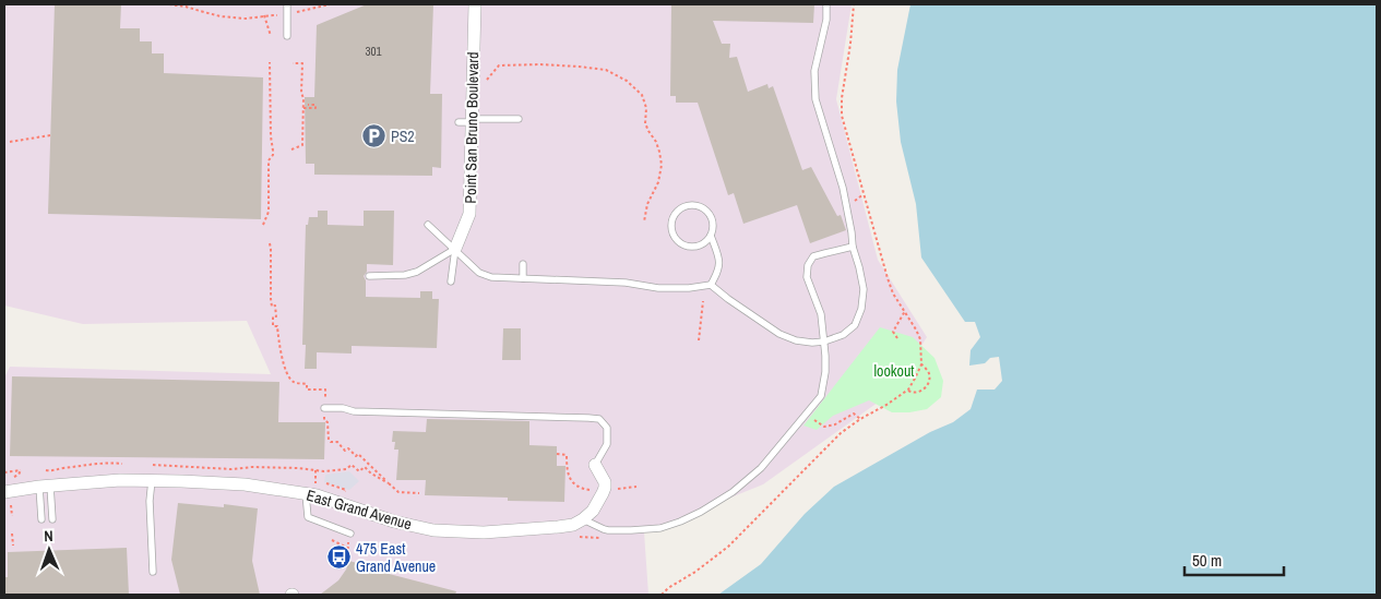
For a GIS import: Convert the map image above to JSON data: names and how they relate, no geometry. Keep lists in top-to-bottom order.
{
  "streets": {
    "street": ["Point San Bruno Boulevard", "East Grand Avenue"]
  },
  "parks": ["lookout"],
  "places": {
    "parking": ["PS2"],
    "bus stop": ["475 East Grand Avenue"]
  },
  "house_numbers": ["301"],
  "scale_bar": "50 m",
  "north": "top"
}
